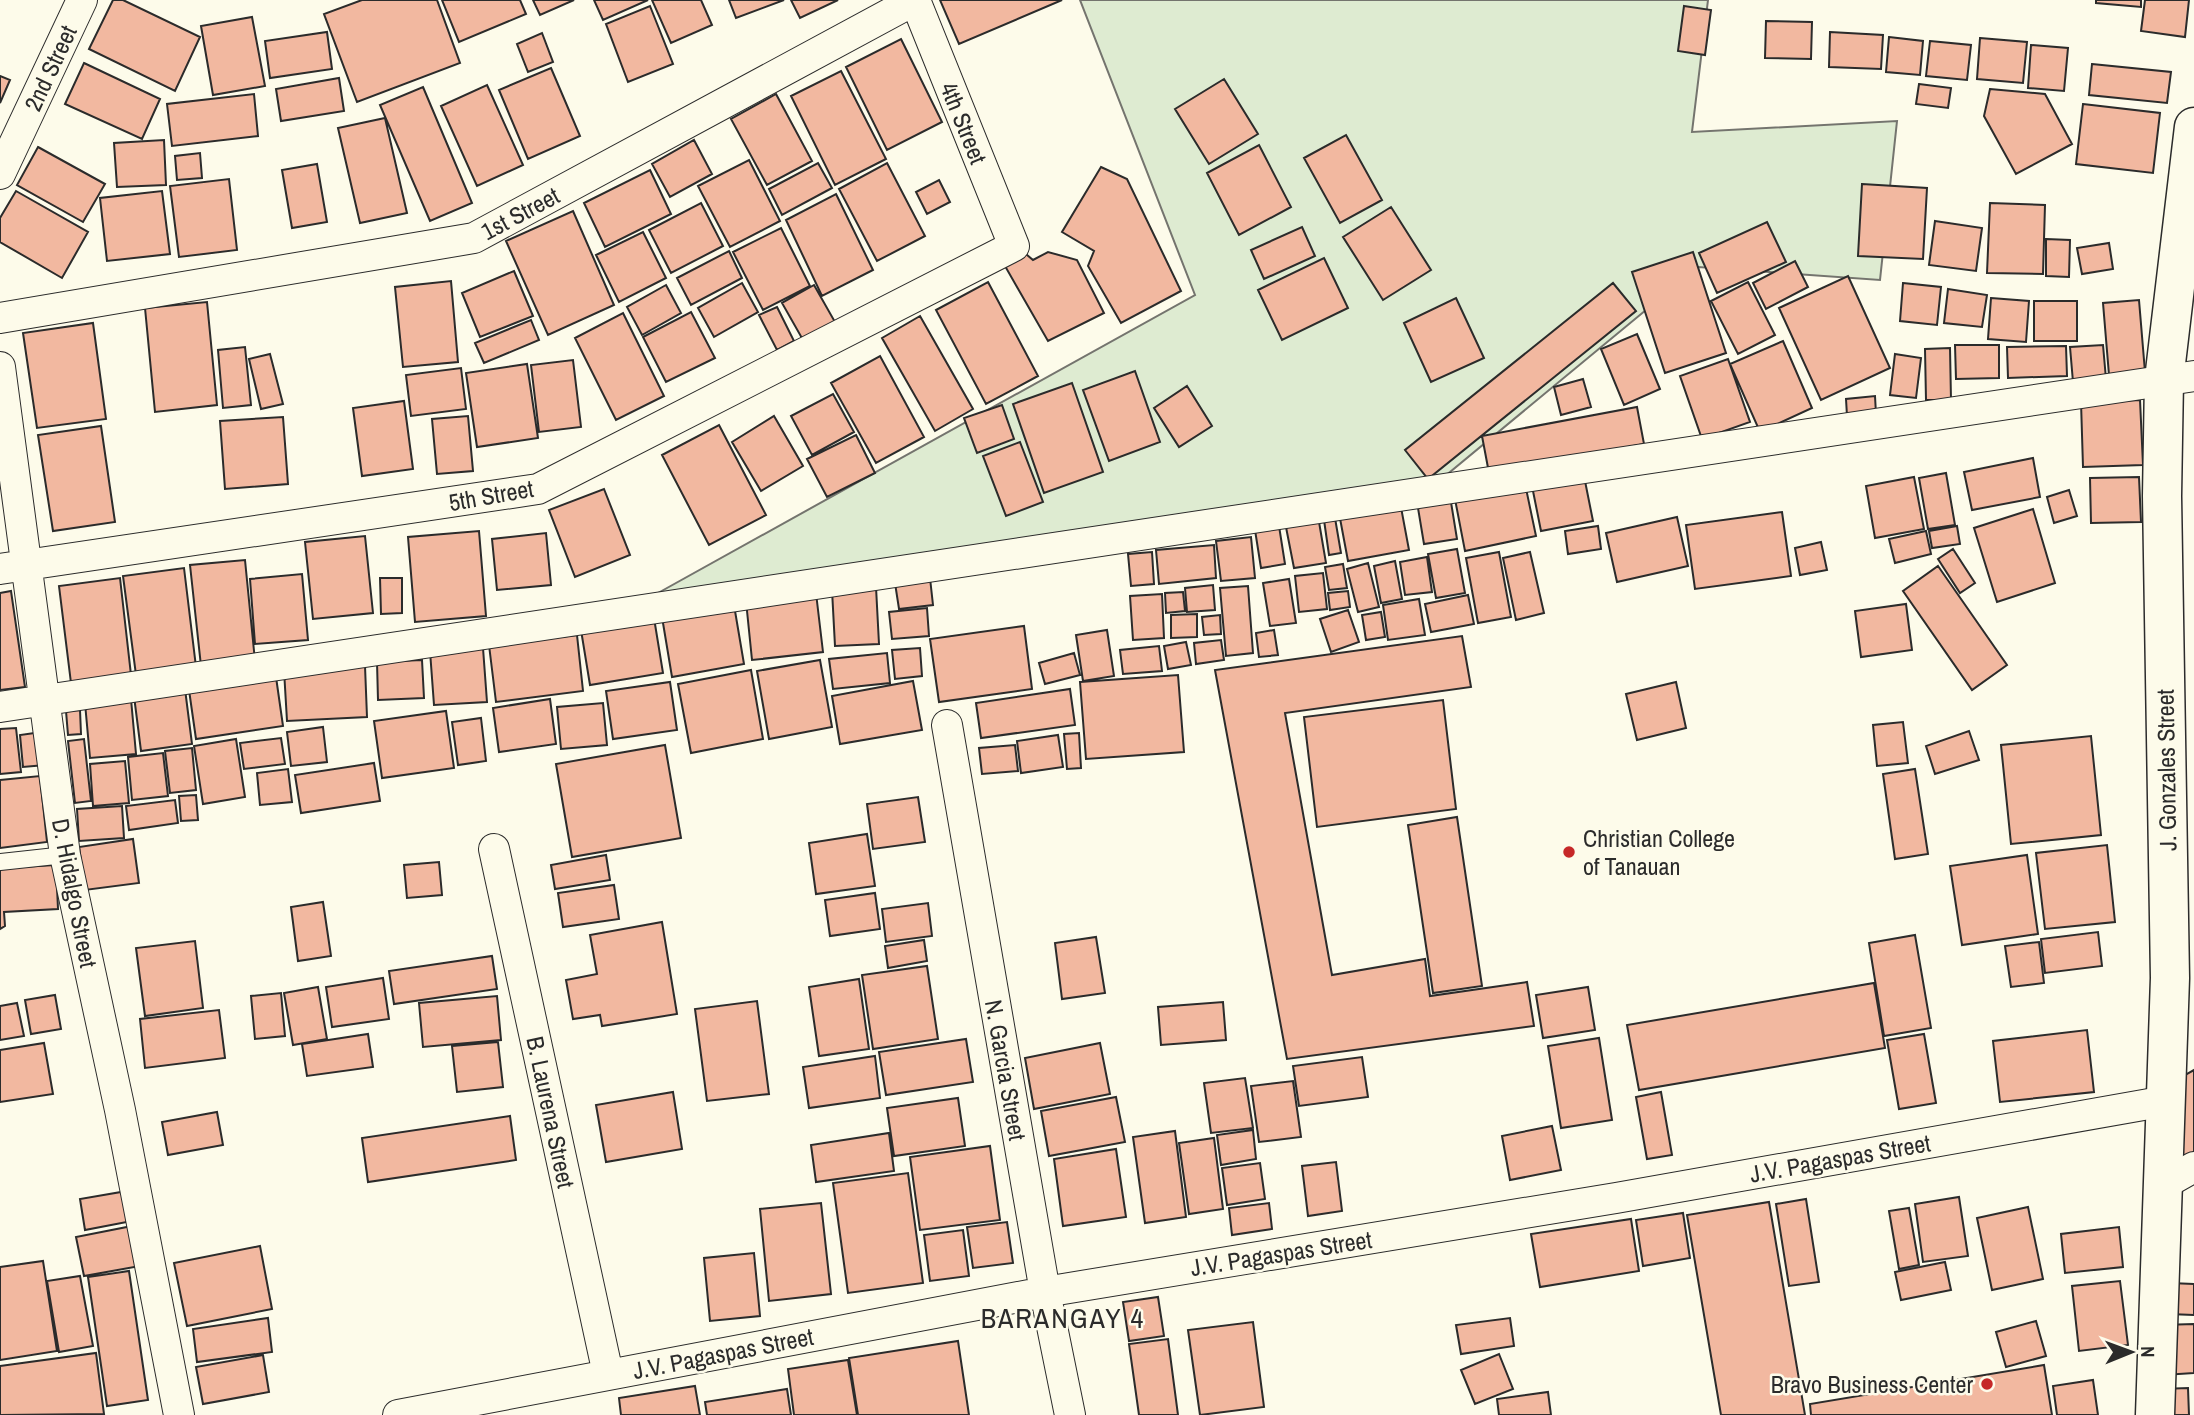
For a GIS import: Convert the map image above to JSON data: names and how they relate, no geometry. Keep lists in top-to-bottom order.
{
  "streets": {
    "main road": ["J. Gonzales Street"],
    "street": [
      "2nd Street",
      "4th Street",
      "1st Street",
      "5th Street",
      "D. Hidalgo Street",
      "N. Garcia Street",
      "B. Laurena Street",
      "J.V. Pagaspas Street"
    ]
  },
  "crossings": [
    ["4th Street", "1st Street"],
    ["4th Street", "5th Street"],
    ["5th Street", "D. Hidalgo Street"],
    ["J. Gonzales Street", "J.V. Pagaspas Street"],
    ["N. Garcia Street", "J.V. Pagaspas Street"],
    ["B. Laurena Street", "J.V. Pagaspas Street"]
  ],
  "districts": ["BARANGAY 4"],
  "places": ["Christian College of Tanauan", "Bravo Business Center"],
  "north": "right"
}
